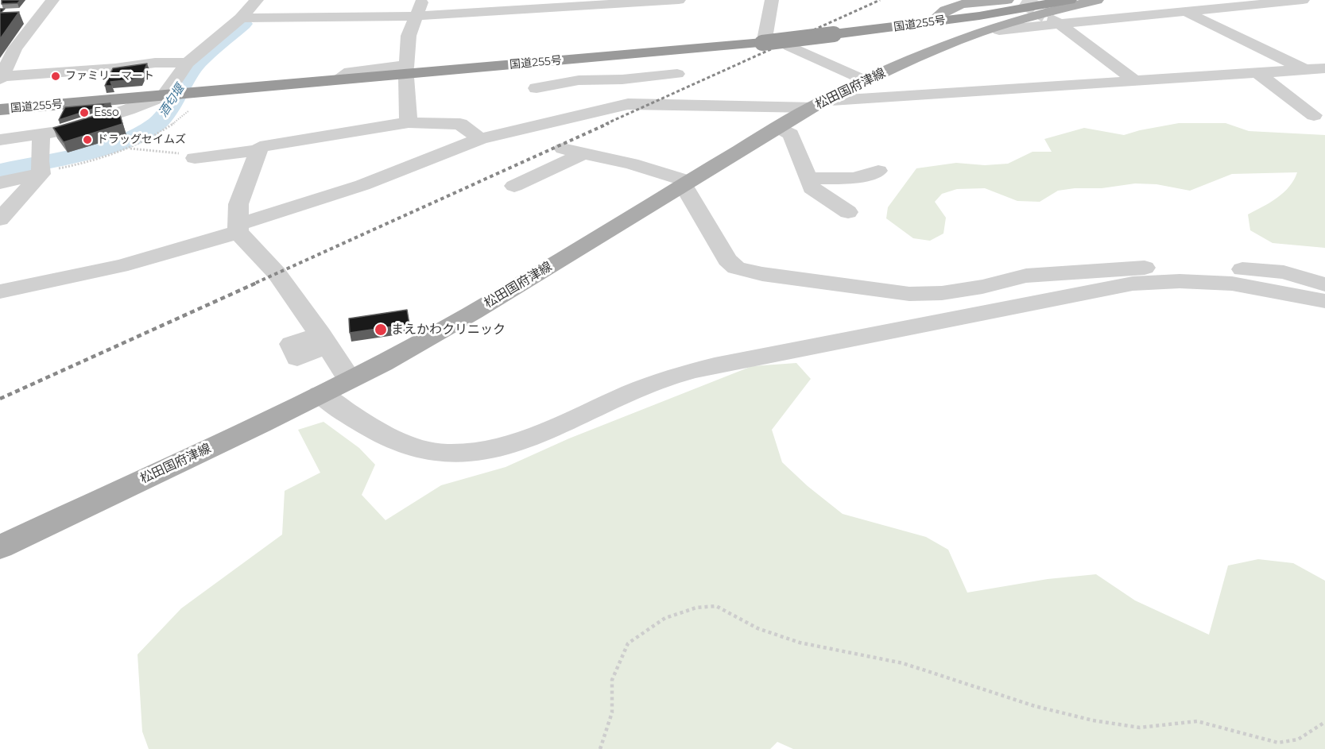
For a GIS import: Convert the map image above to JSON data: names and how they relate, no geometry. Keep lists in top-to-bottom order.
{
  "streets": {
    "highway": ["国道255号"],
    "main road": ["松田国府津線"]
  },
  "crossings": [
    ["国道255号", "松田国府津線"]
  ],
  "water": ["酒匂堰"],
  "places": [
    "ファミリーマート",
    "Esso",
    "ドラッグセイムズ",
    "まえかわクリニック"
  ]
}
